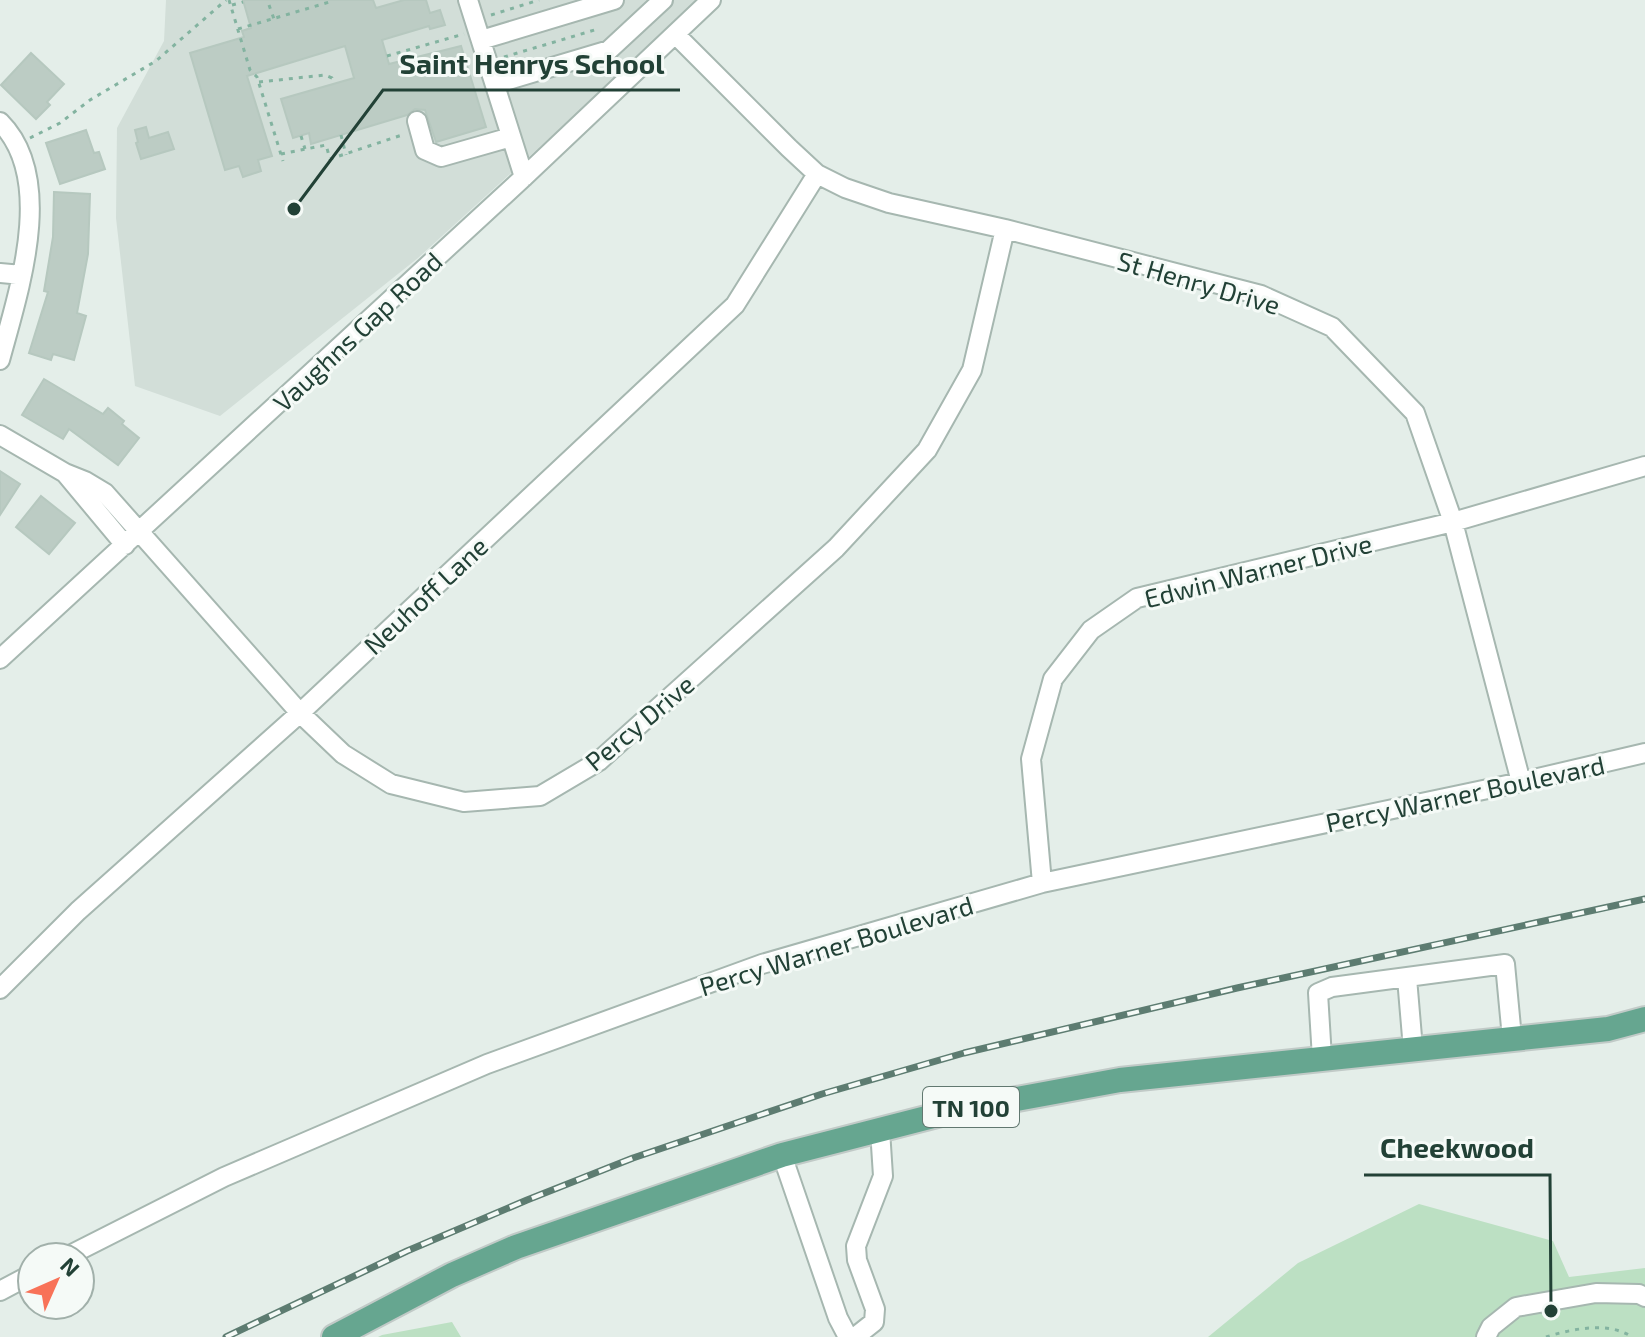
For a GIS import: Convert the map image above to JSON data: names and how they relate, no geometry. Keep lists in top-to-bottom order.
{
  "streets": {
    "main road": ["TN 100"],
    "street": [
      "St Henry Drive",
      "Vaughns Gap Road",
      "Edwin Warner Drive",
      "Neuhoff Lane",
      "Percy Drive",
      "Percy Warner Boulevard"
    ]
  },
  "crossings": [
    ["St Henry Drive", "Vaughns Gap Road"],
    ["St Henry Drive", "Edwin Warner Drive"],
    ["St Henry Drive", "Neuhoff Lane"],
    ["St Henry Drive", "Percy Drive"],
    ["St Henry Drive", "Percy Warner Boulevard"],
    ["Vaughns Gap Road", "Percy Drive"],
    ["Edwin Warner Drive", "Percy Warner Boulevard"],
    ["Neuhoff Lane", "Percy Drive"]
  ],
  "places": ["Saint Henrys School", "Cheekwood"],
  "north": "top right"
}
